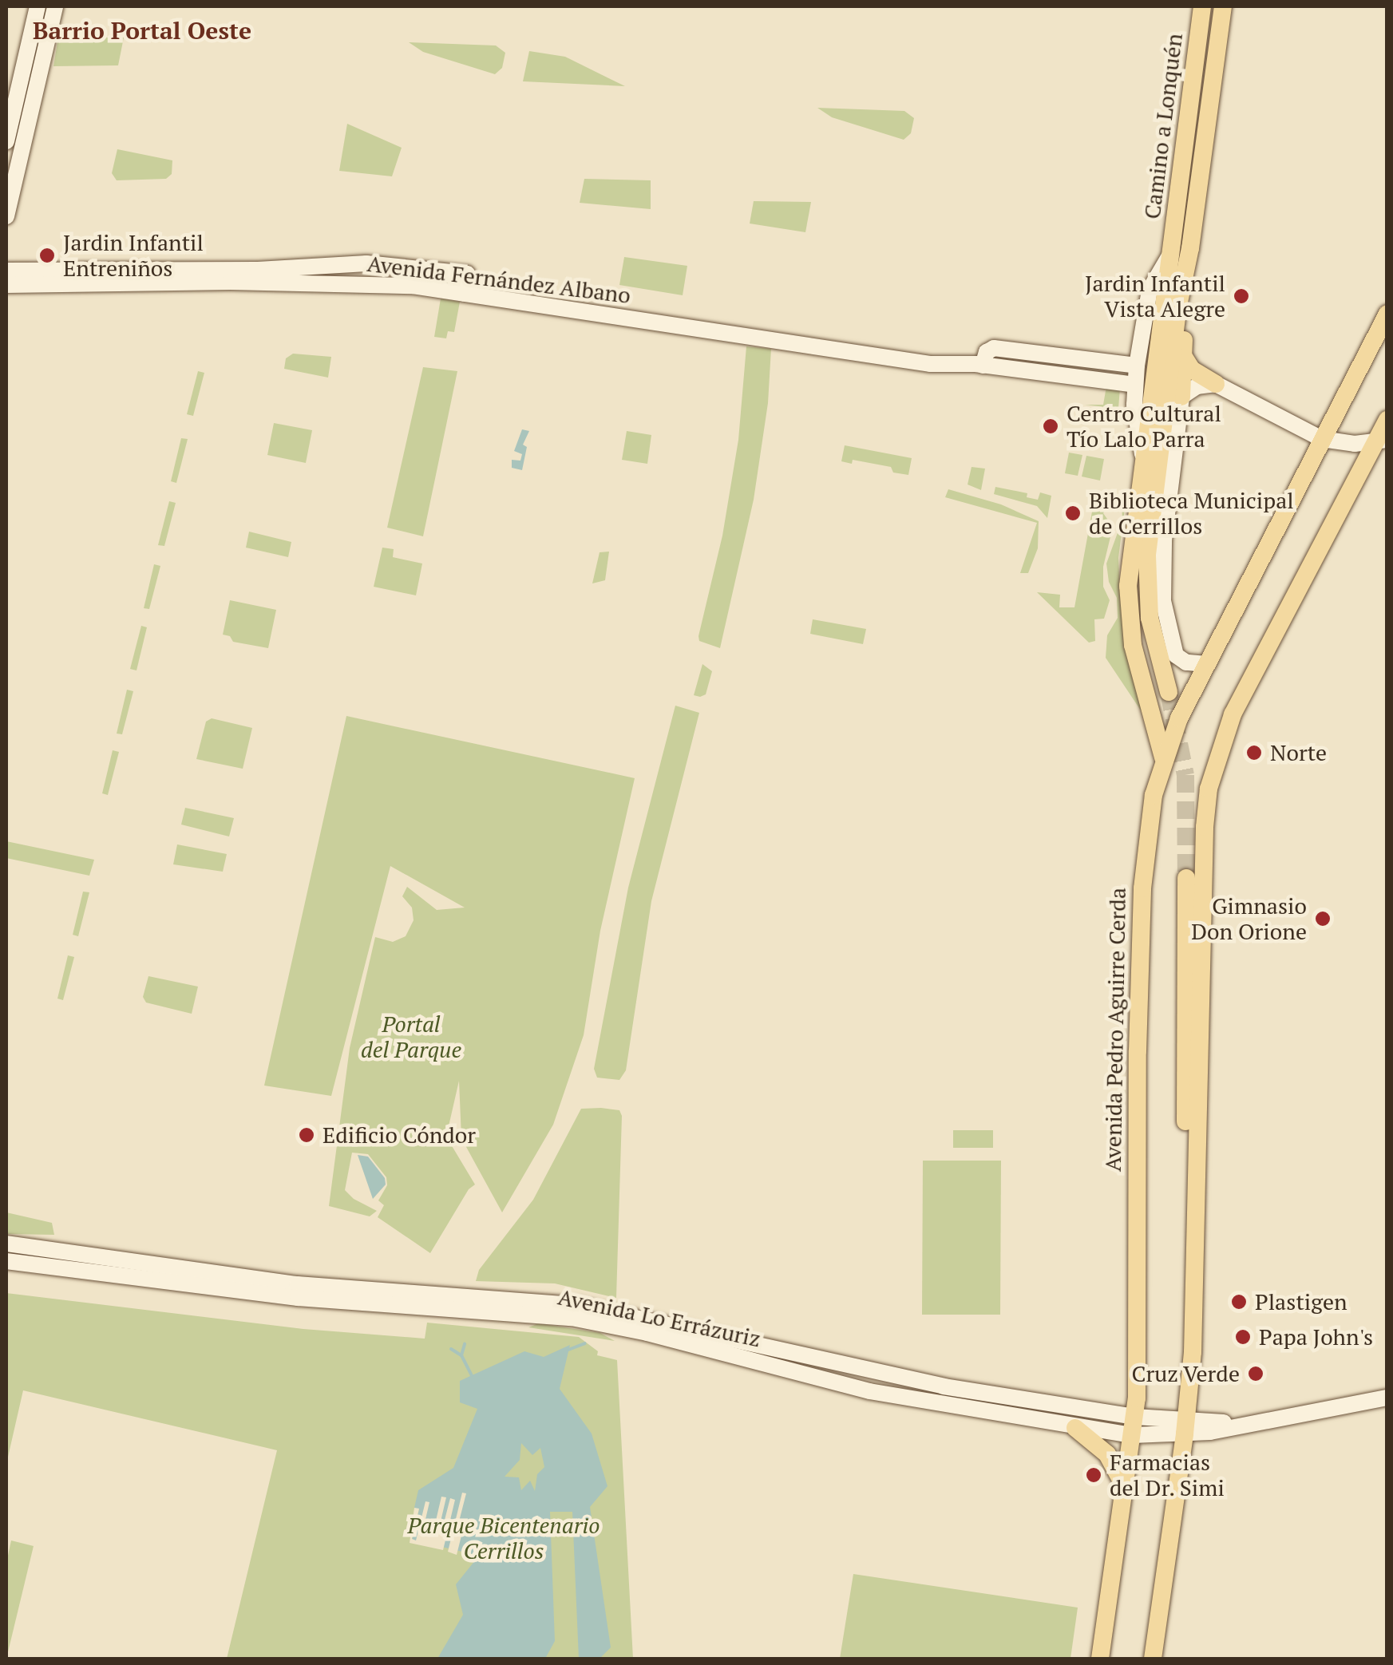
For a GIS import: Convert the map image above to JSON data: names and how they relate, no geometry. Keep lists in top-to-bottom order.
{
  "streets": {
    "main road": [
      "Camino a Lonquén",
      "Avenida Fernández Albano",
      "Avenida Pedro Aguirre Cerda",
      "Avenida Lo Errázuriz"
    ]
  },
  "crossings": [
    ["Camino a Lonquén", "Avenida Fernández Albano"],
    ["Camino a Lonquén", "Avenida Pedro Aguirre Cerda"],
    ["Avenida Pedro Aguirre Cerda", "Avenida Lo Errázuriz"]
  ],
  "districts": ["Barrio Portal Oeste"],
  "parks": ["Portal del Parque", "Parque Bicentenario Cerrillos"],
  "places": [
    "Jardin Infantil Entreniños",
    "Jardin Infantil Vista Alegre",
    "Centro Cultural Tío Lalo Parra",
    "Biblioteca Municipal de Cerrillos",
    "Norte",
    "Gimnasio Don Orione",
    "Edificio Cóndor",
    "Plastigen",
    "Papa John's",
    "Cruz Verde",
    "Farmacias del Dr. Simi"
  ]
}
